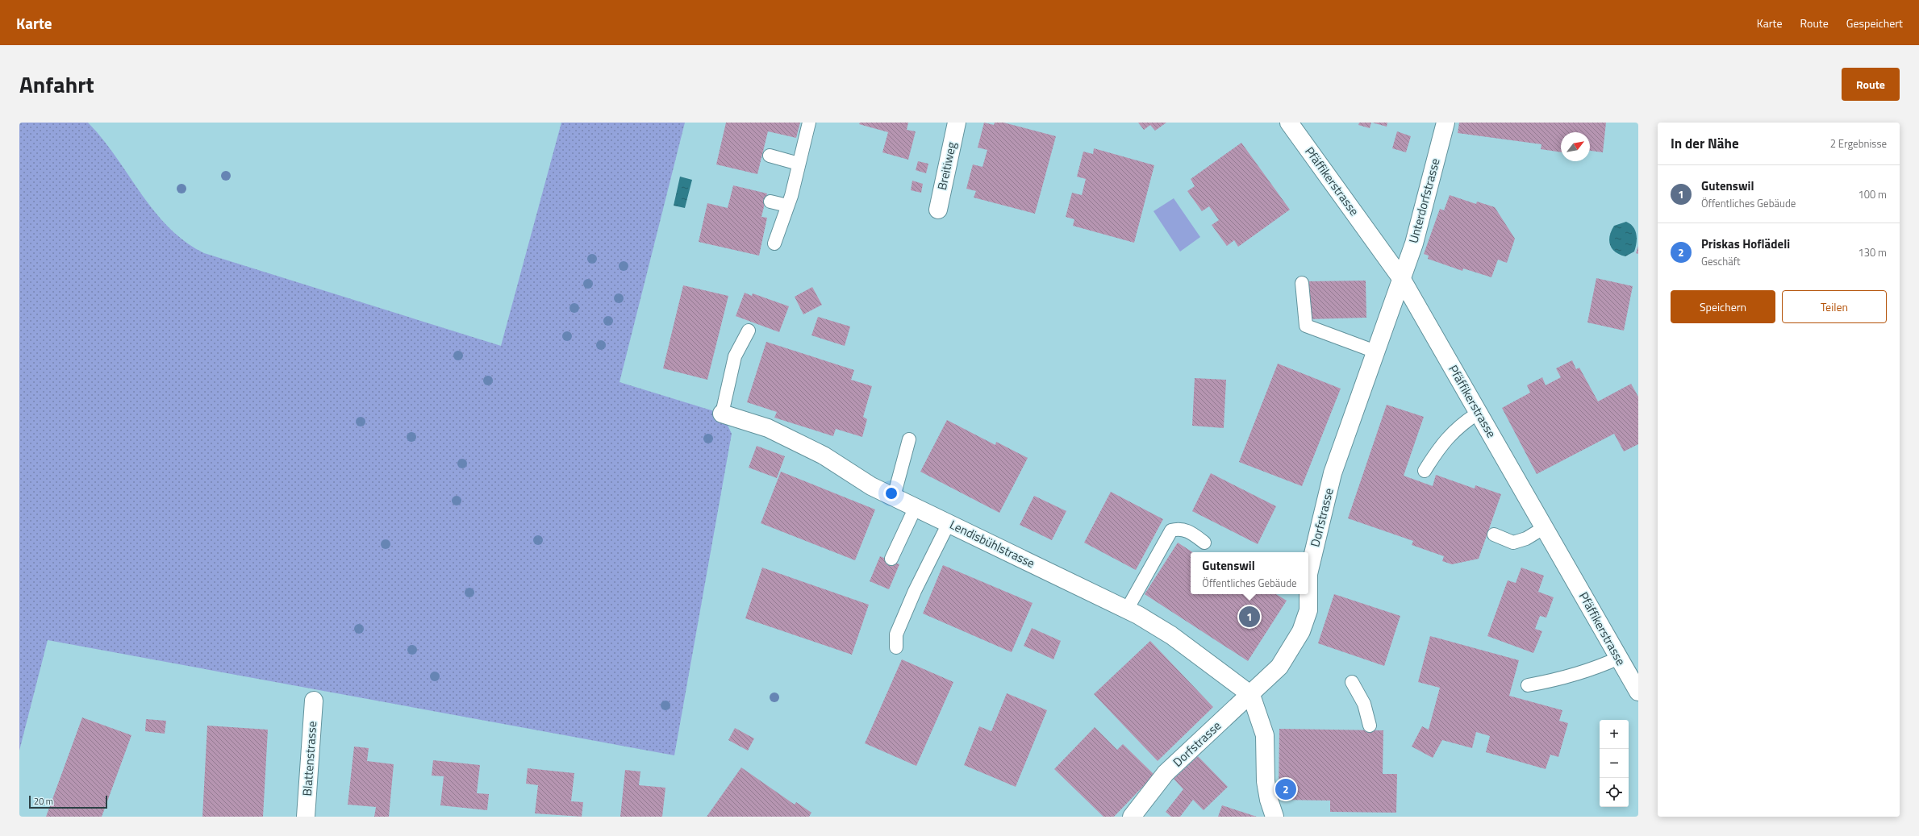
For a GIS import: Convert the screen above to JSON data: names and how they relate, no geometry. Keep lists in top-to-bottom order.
{
  "streets": {
    "street": [
      "Breitiweg",
      "Pfäffikerstrasse",
      "Unterdorfstrasse",
      "Dorfstrasse",
      "Lendisbühlstrasse",
      "Blattenstrasse"
    ]
  },
  "crossings": [
    ["Pfäffikerstrasse", "Unterdorfstrasse"],
    ["Pfäffikerstrasse", "Dorfstrasse"],
    ["Unterdorfstrasse", "Dorfstrasse"],
    ["Dorfstrasse", "Lendisbühlstrasse"]
  ],
  "scale_bar": "20 m",
  "north": "top right",
  "page": {
    "header": "Karte",
    "nav": ["Karte", "Route", "Gespeichert"],
    "title": "Anfahrt",
    "buttons": [
      "Route",
      ["Speichern", "Teilen"]
    ],
    "heading": ["In der Nähe", "2 Ergebnisse"],
    "list": [
      {
        "mark": "1",
        "name": "Gutenswil",
        "note": "Öffentliches Gebäude",
        "value": "100 m"
      },
      {
        "mark": "2",
        "name": "Priskas Hoflädeli",
        "note": "Geschäft",
        "value": "130 m"
      }
    ],
    "popup": ["Gutenswil", "Öffentliches Gebäude"],
    "pins": ["1", "2"],
    "map_buttons": ["+", "−"],
    "scale": "20 m"
  }
}
